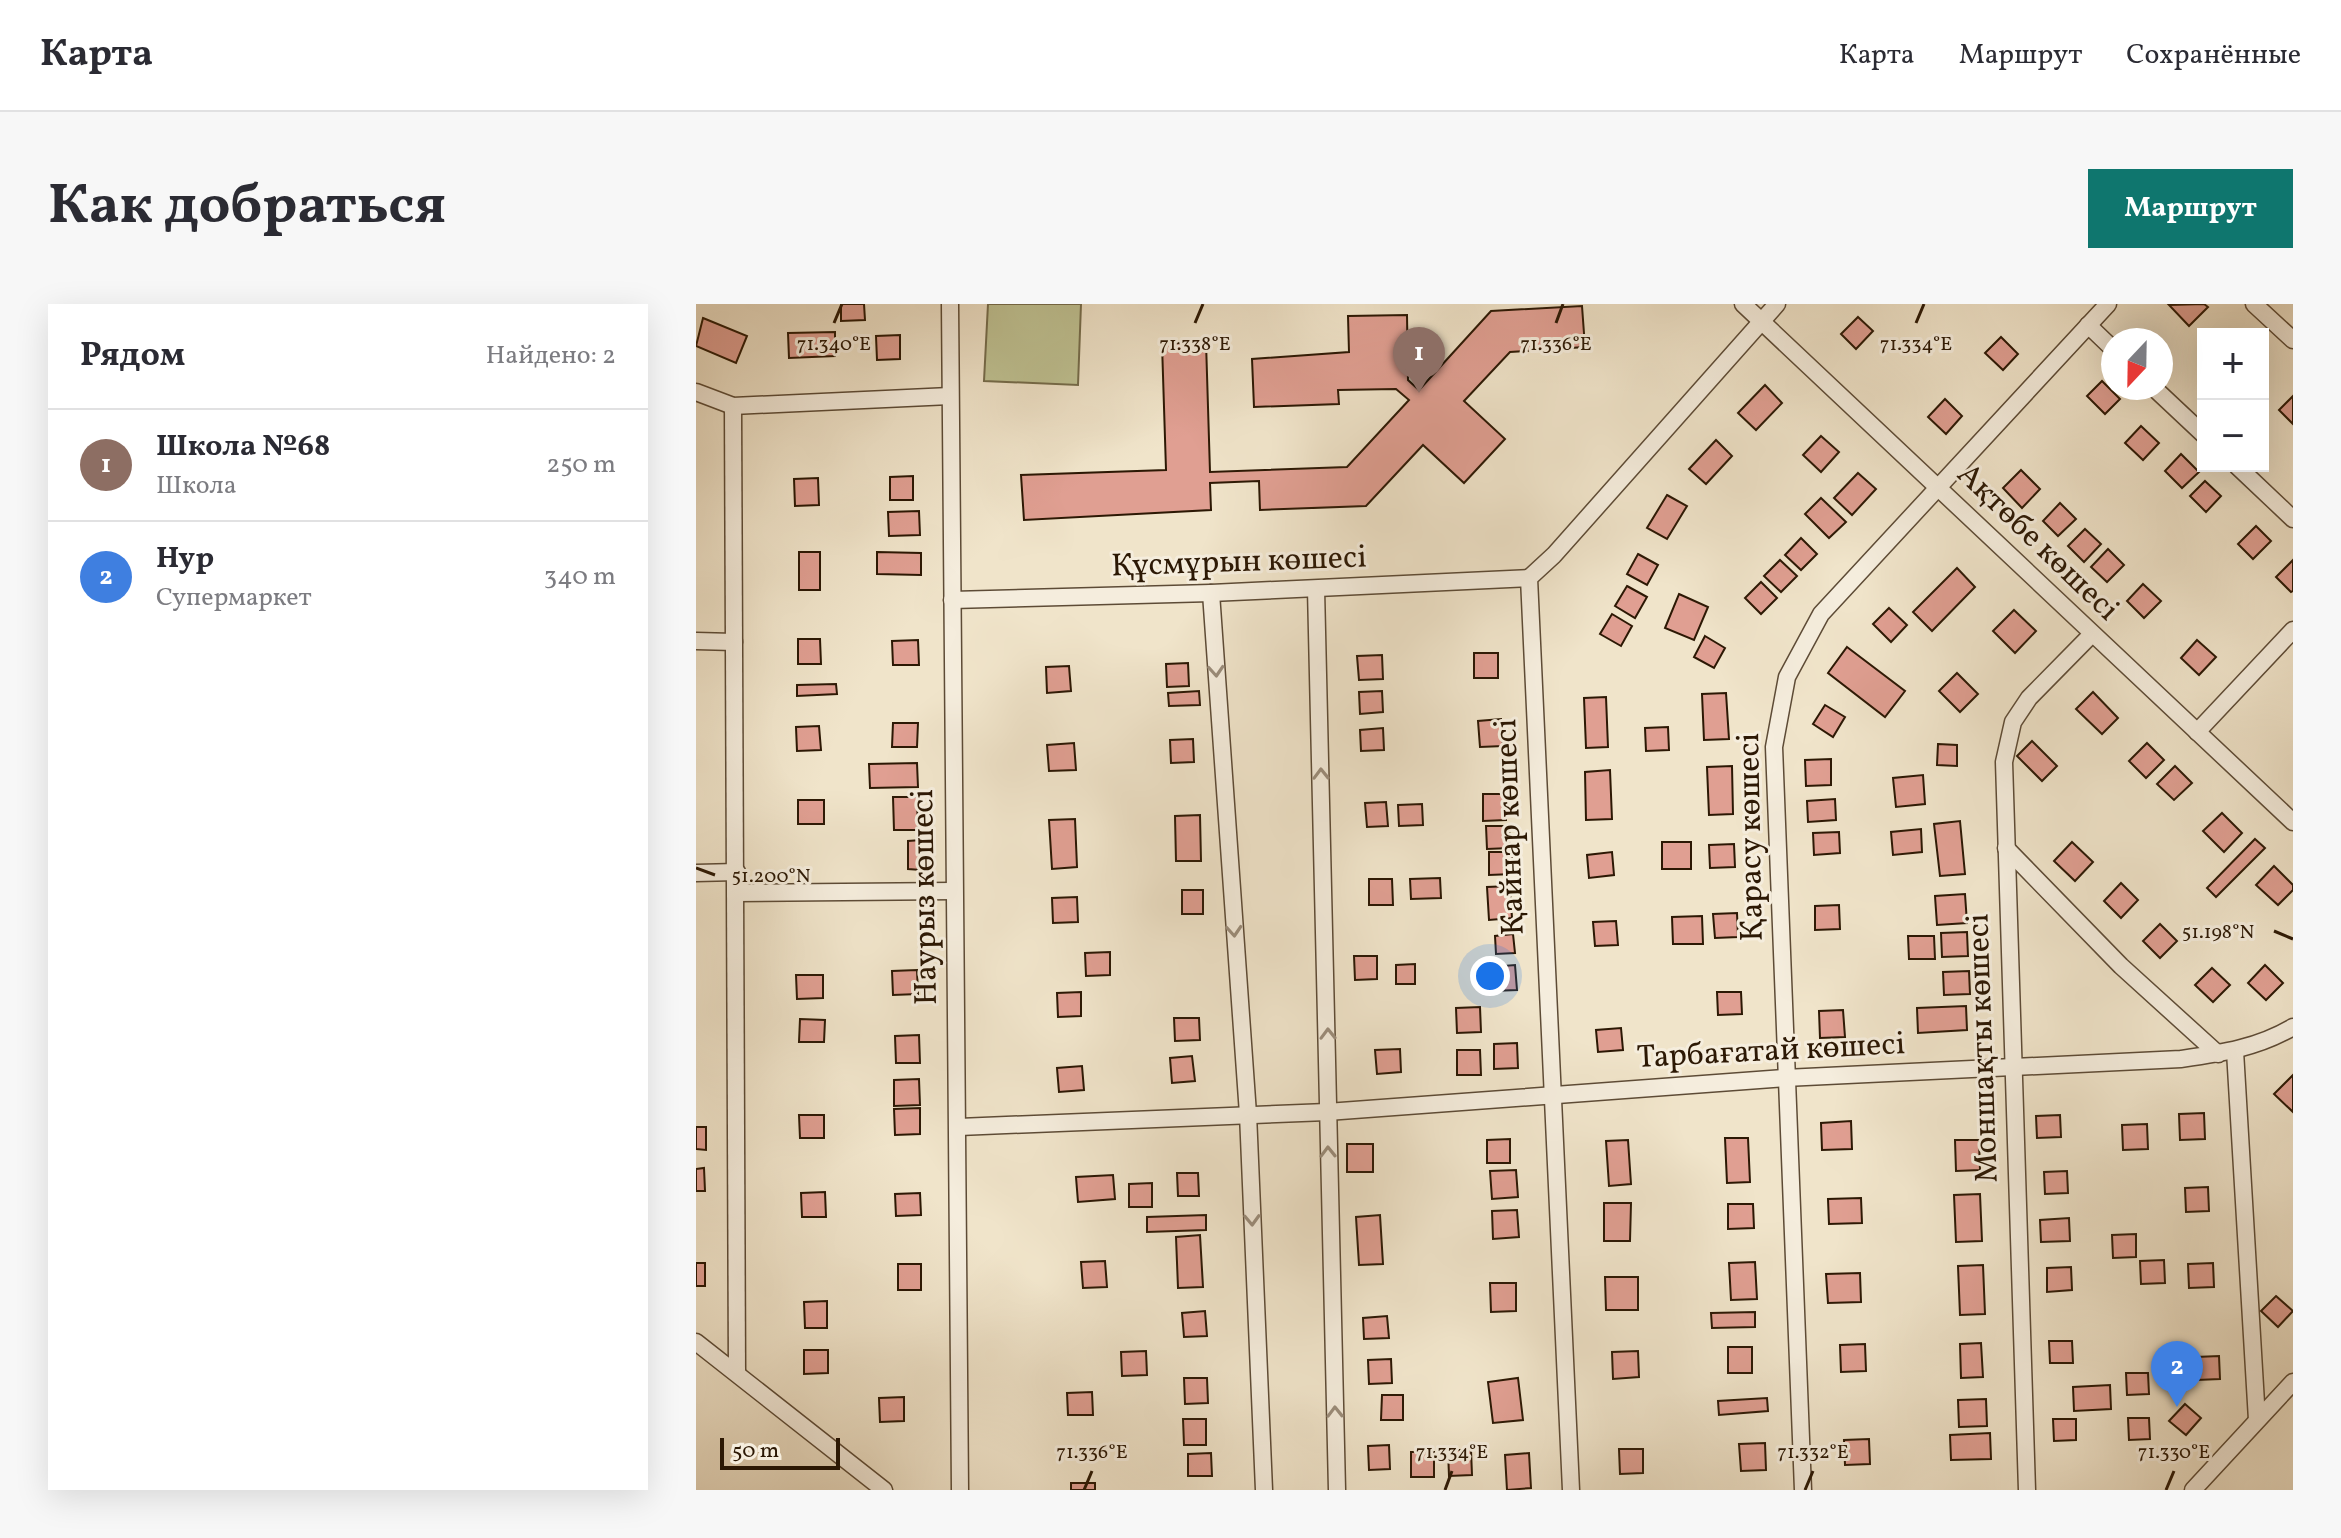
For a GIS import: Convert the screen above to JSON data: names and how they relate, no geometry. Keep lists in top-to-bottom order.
{
  "streets": {
    "street": [
      "Ақтөбе көшесі",
      "Құсмұрын көшесі",
      "Қайнар көшесі",
      "Қарасу көшесі",
      "Наурыз көшесі",
      "Моншақты көшесі",
      "Тарбағатай көшесі"
    ]
  },
  "crossings": [
    ["Ақтөбе көшесі", "Қарасу көшесі"],
    ["Ақтөбе көшесі", "Моншақты көшесі"],
    ["Құсмұрын көшесі", "Қайнар көшесі"],
    ["Құсмұрын көшесі", "Наурыз көшесі"],
    ["Қайнар көшесі", "Тарбағатай көшесі"],
    ["Қарасу көшесі", "Тарбағатай көшесі"],
    ["Наурыз көшесі", "Тарбағатай көшесі"],
    ["Моншақты көшесі", "Тарбағатай көшесі"]
  ],
  "scale_bar": "50 m",
  "north": "bottom",
  "page": {
    "header": "Карта",
    "nav": ["Карта", "Маршрут", "Сохранённые"],
    "title": "Как добраться",
    "buttons": "Маршрут",
    "heading": ["Рядом", "Найдено: 2"],
    "pins": ["1", "2"],
    "map_buttons": ["+", "−"],
    "list": [
      {
        "mark": "1",
        "name": "Школа №68",
        "note": "Школа",
        "value": "250 m"
      },
      {
        "mark": "2",
        "name": "Нур",
        "note": "Супермаркет",
        "value": "340 m"
      }
    ],
    "scale": "50 m"
  },
  "coordinates": [
    "71.340°E",
    "71.338°E",
    "71.336°E",
    "71.334°E",
    "51.200°N",
    "51.198°N",
    "71.332°E",
    "71.330°E"
  ]
}
